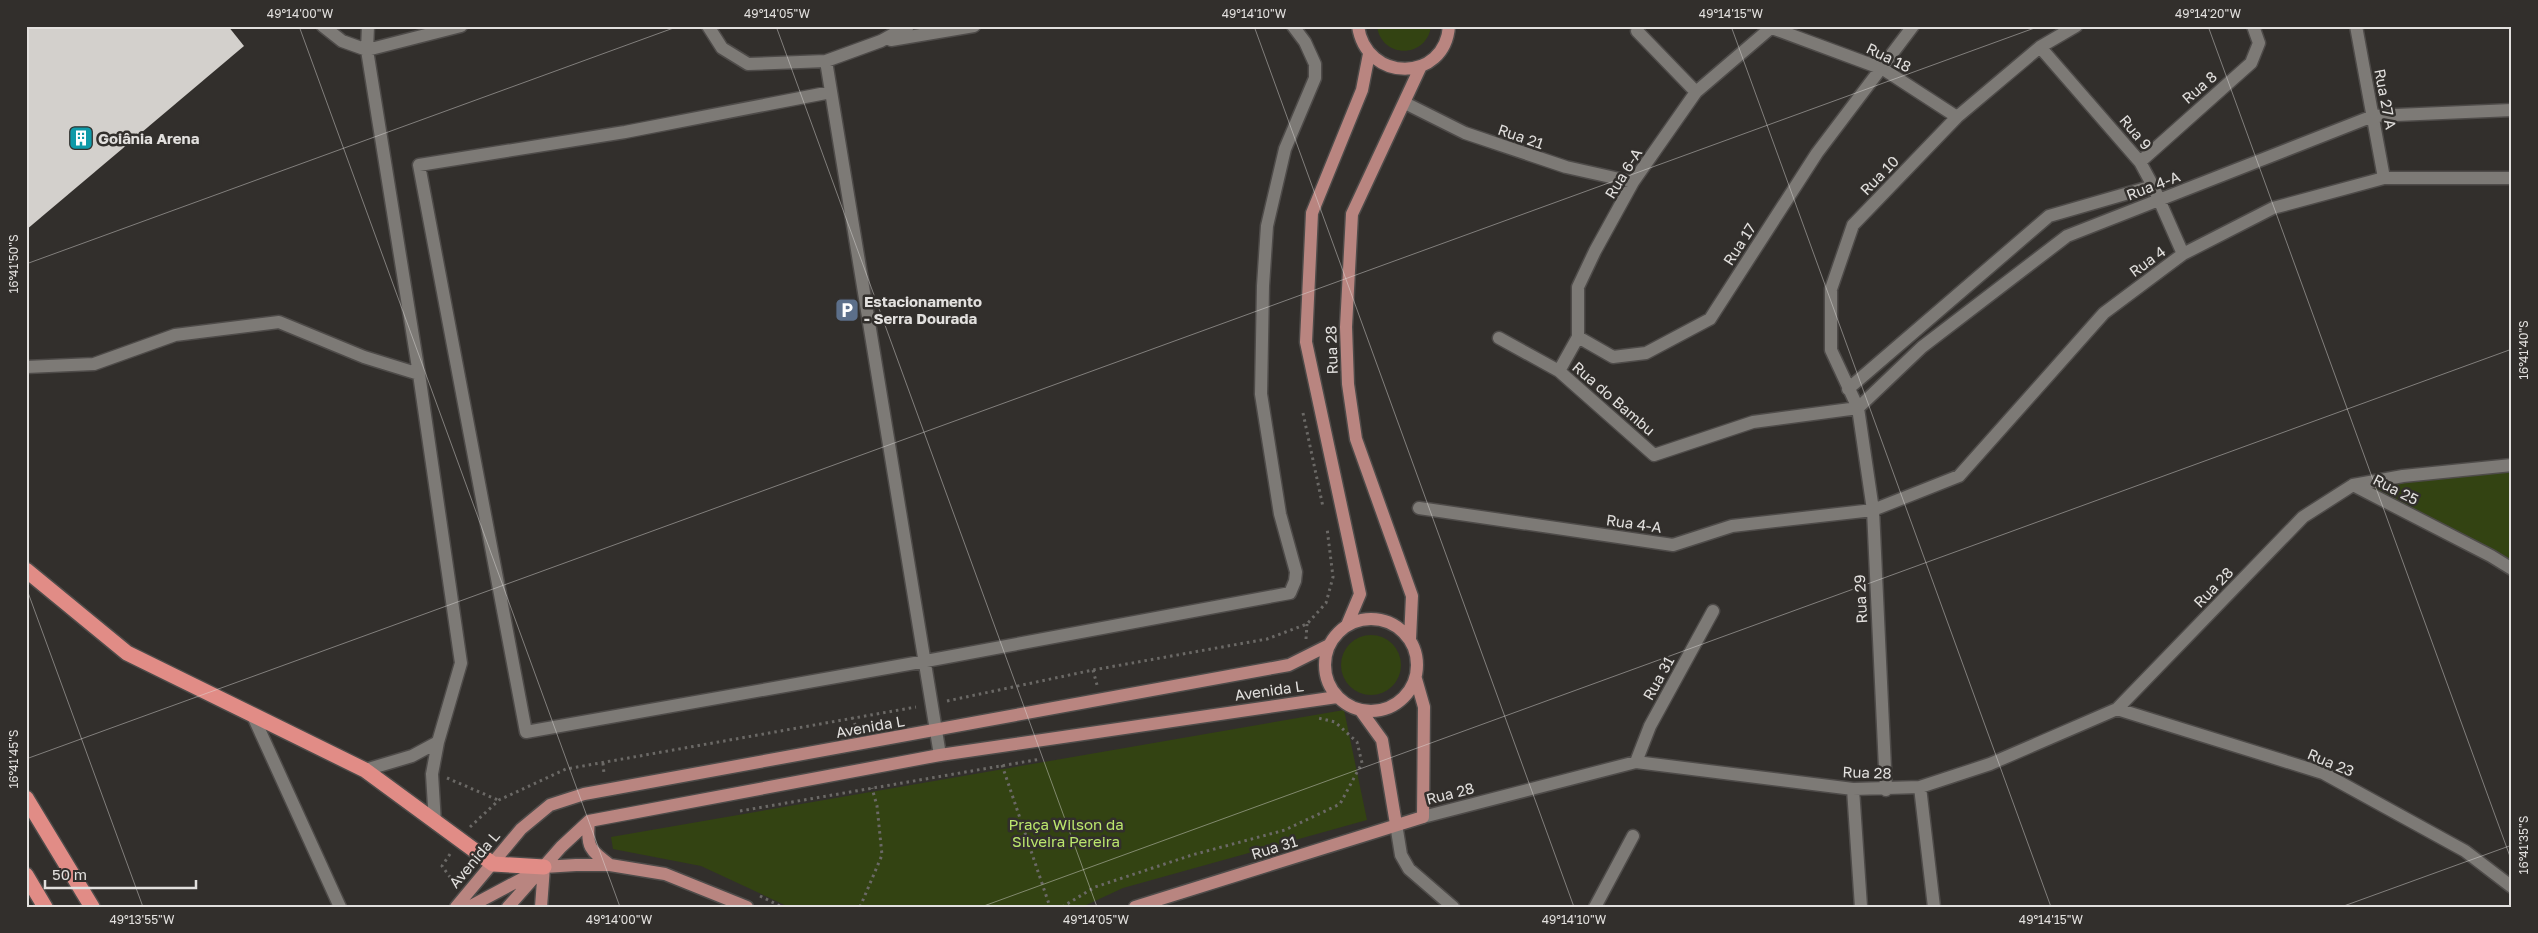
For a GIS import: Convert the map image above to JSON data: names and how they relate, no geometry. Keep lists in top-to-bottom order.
{
  "streets": {
    "main road": ["Rua 28", "Rua 31", "Avenida L"],
    "street": [
      "Rua 18",
      "Rua 8",
      "Rua 27 A",
      "Rua 9",
      "Rua 21",
      "Rua 6-A",
      "Rua 10",
      "Rua 4-A",
      "Rua 17",
      "Rua 4",
      "Rua do Bambu",
      "Rua 25",
      "Rua 29",
      "Rua 23"
    ]
  },
  "crossings": [
    ["Rua 18", "Rua 6-A"],
    ["Rua 18", "Rua 10"],
    ["Rua 18", "Rua 17"],
    ["Rua 8", "Rua 9"],
    ["Rua 27 A", "Rua 4-A"],
    ["Rua 27 A", "Rua 4"],
    ["Rua 9", "Rua 10"],
    ["Rua 9", "Rua 4-A"],
    ["Rua 9", "Rua 4"],
    ["Rua 21", "Rua 6-A"],
    ["Rua 21", "Rua 28"],
    ["Rua 6-A", "Rua 17"],
    ["Rua 6-A", "Rua do Bambu"],
    ["Rua 10", "Rua 4-A"],
    ["Rua 10", "Rua do Bambu"],
    ["Rua 10", "Rua 29"],
    ["Rua 4-A", "Rua 4"],
    ["Rua 4-A", "Rua do Bambu"],
    ["Rua 4-A", "Rua 29"],
    ["Rua 4", "Rua 29"],
    ["Rua 28", "Rua 25"],
    ["Rua 28", "Rua 29"],
    ["Rua 28", "Rua 31"],
    ["Rua 28", "Avenida L"],
    ["Rua 28", "Rua 23"],
    ["Rua do Bambu", "Rua 29"]
  ],
  "parks": ["Praça Wilson da Silveira Pereira"],
  "places": {
    "building": ["Goiânia Arena"],
    "parking": ["Estacionamento - Serra Dourada"]
  },
  "scale_bar": "50 m",
  "coordinates": [
    "49°14'00\"W",
    "49°14'05\"W",
    "49°14'10\"W",
    "49°14'15\"W",
    "49°14'20\"W",
    "16°41'50\"S",
    "16°41'40\"S",
    "16°41'45\"S",
    "16°41'35\"S",
    "49°13'55\"W"
  ]
}
